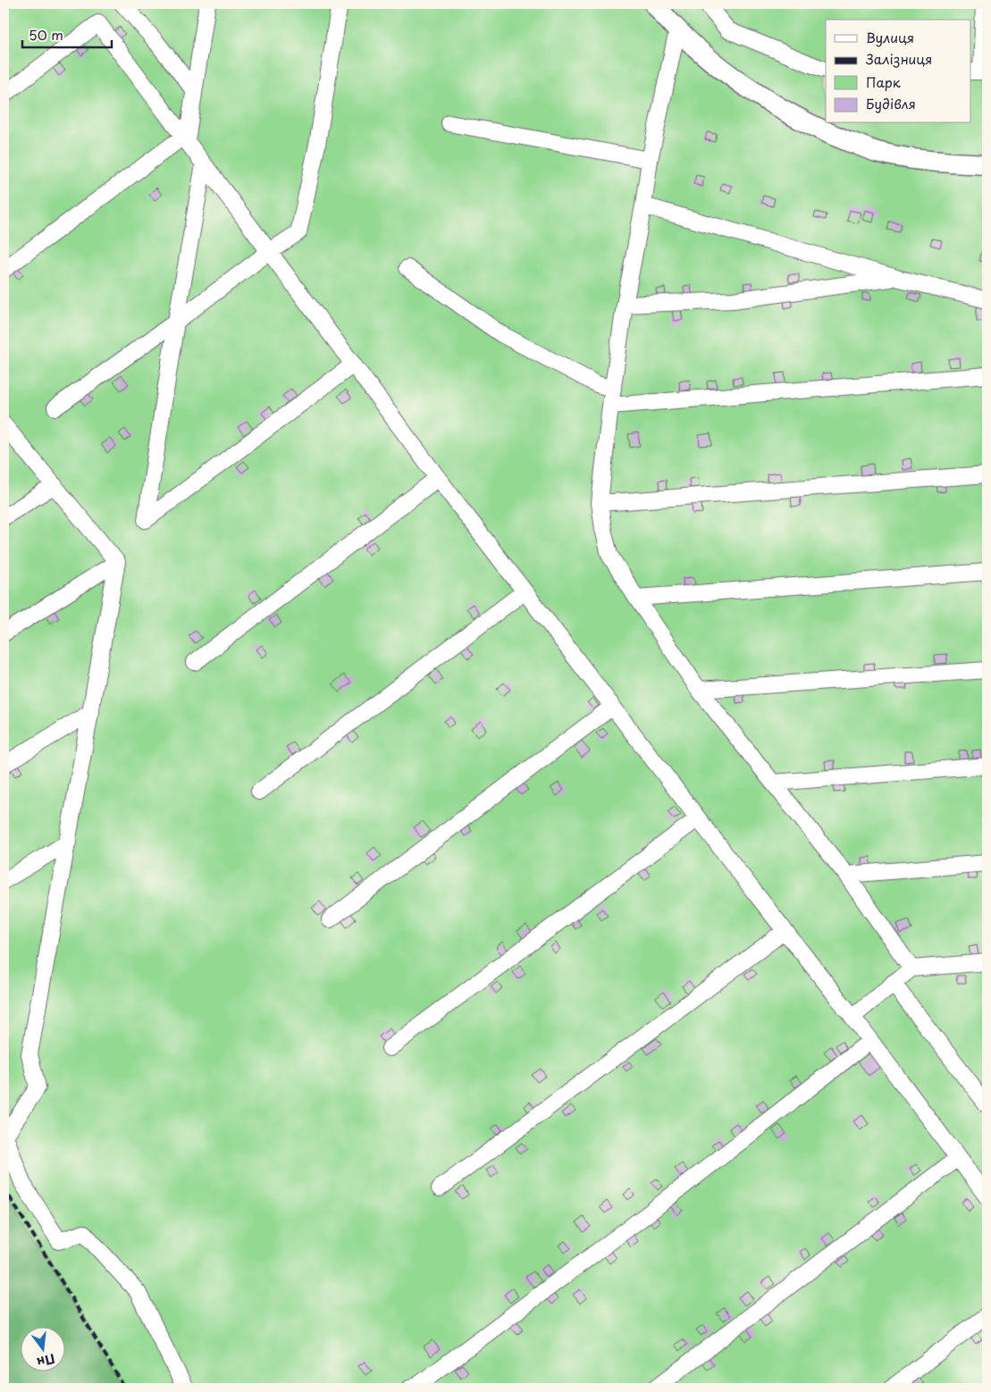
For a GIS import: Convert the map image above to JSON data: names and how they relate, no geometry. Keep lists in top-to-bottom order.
{
  "legend": [
    "Вулиця",
    "Залізниця",
    "Парк",
    "Будівля"
  ],
  "scale_bar": "50 m",
  "north": "bottom"
}
